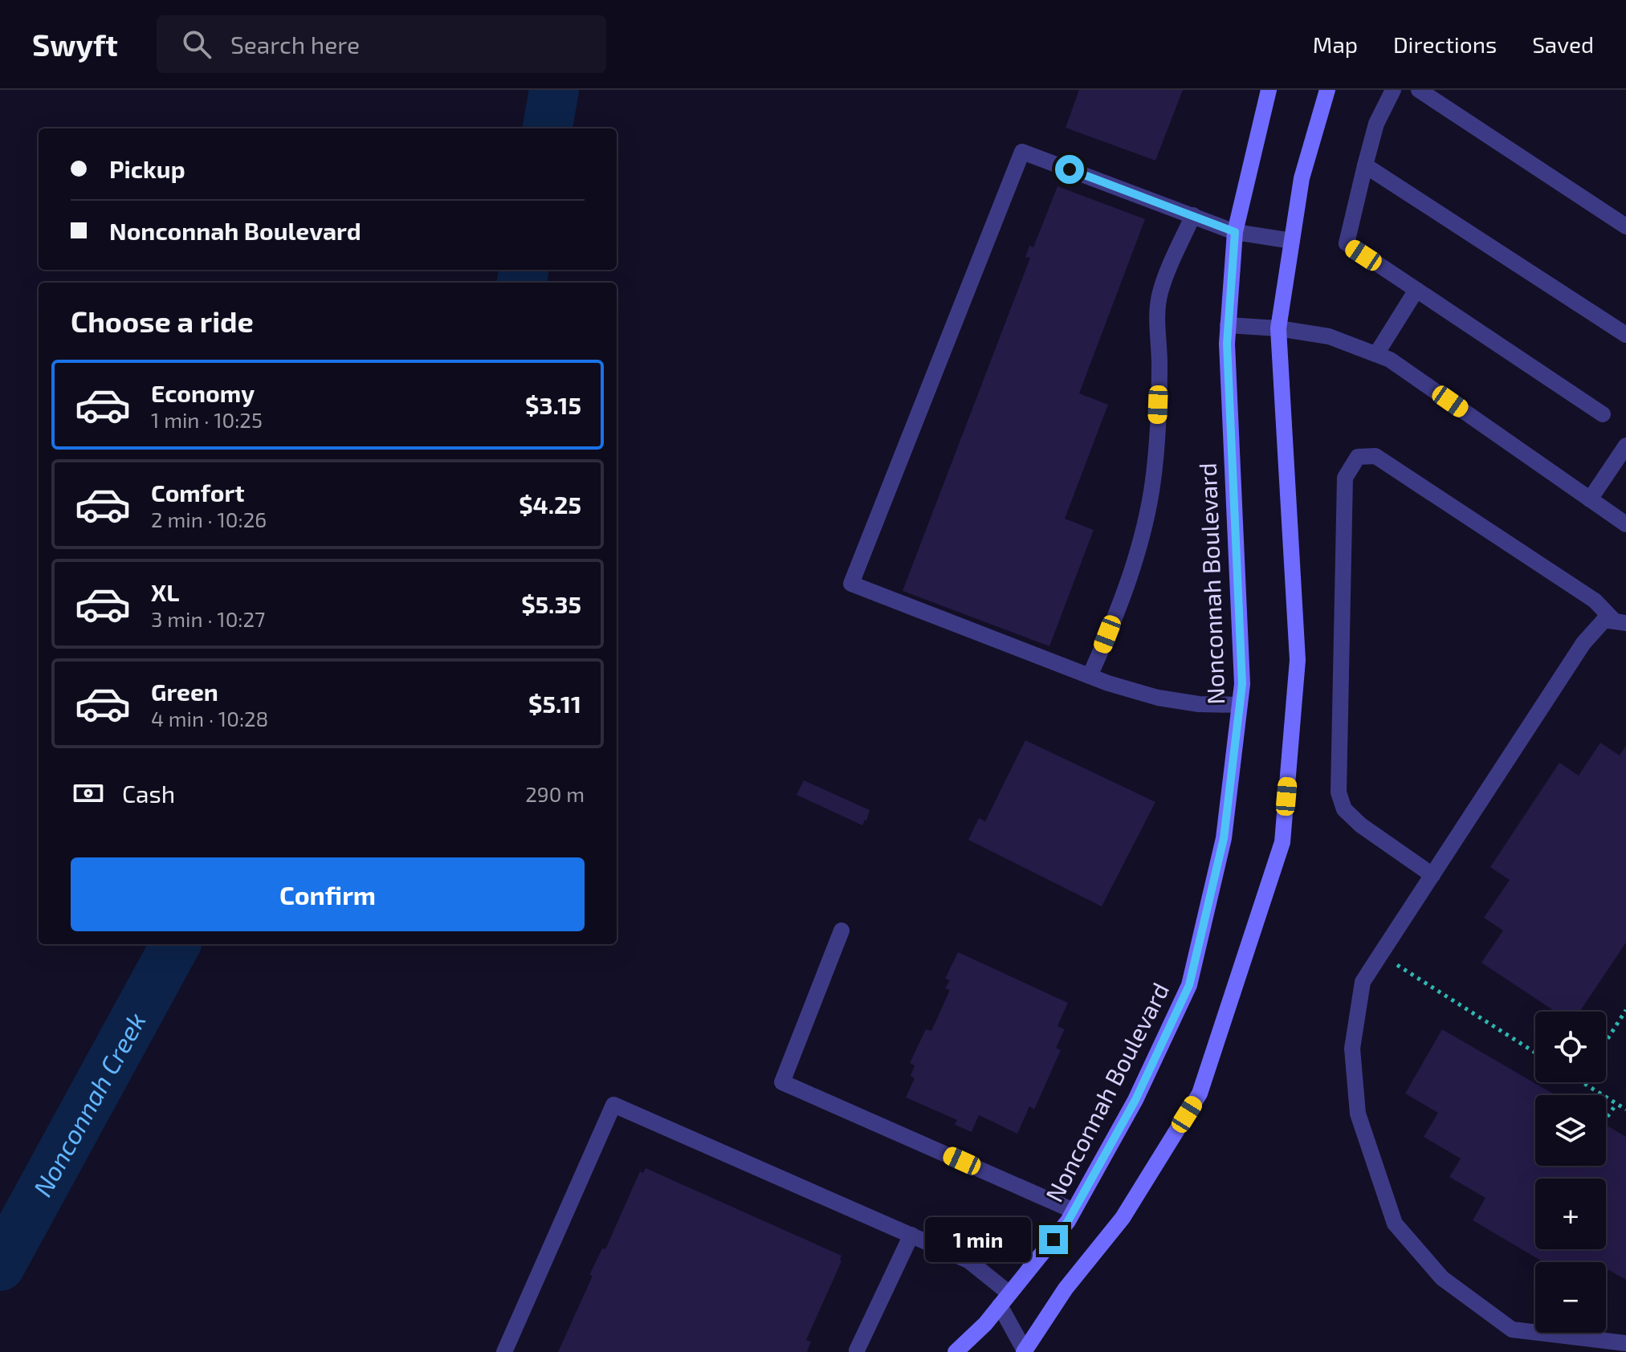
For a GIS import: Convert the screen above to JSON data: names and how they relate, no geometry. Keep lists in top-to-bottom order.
{
  "streets": {
    "street": ["Nonconnah Boulevard"]
  },
  "water": ["Nonconnah Creek"],
  "page": {
    "header": "Swyft",
    "search": "Search here",
    "nav": ["Map", "Directions", "Saved"],
    "banner": ["Pickup", "Nonconnah Boulevard"],
    "heading": "Choose a ride",
    "list": [
      {
        "name": "Economy",
        "note": "1 min · 10:25",
        "value": "$3.15"
      },
      {
        "name": "Comfort",
        "note": "2 min · 10:26",
        "value": "$4.25"
      },
      {
        "name": "XL",
        "note": "3 min · 10:27",
        "value": "$5.35"
      },
      {
        "name": "Green",
        "note": "4 min · 10:28",
        "value": "$5.11"
      }
    ],
    "pay": ["Cash", "290 m"],
    "buttons": "Confirm",
    "map_buttons": ["+", "−"],
    "bubble": "1 min"
  }
}
